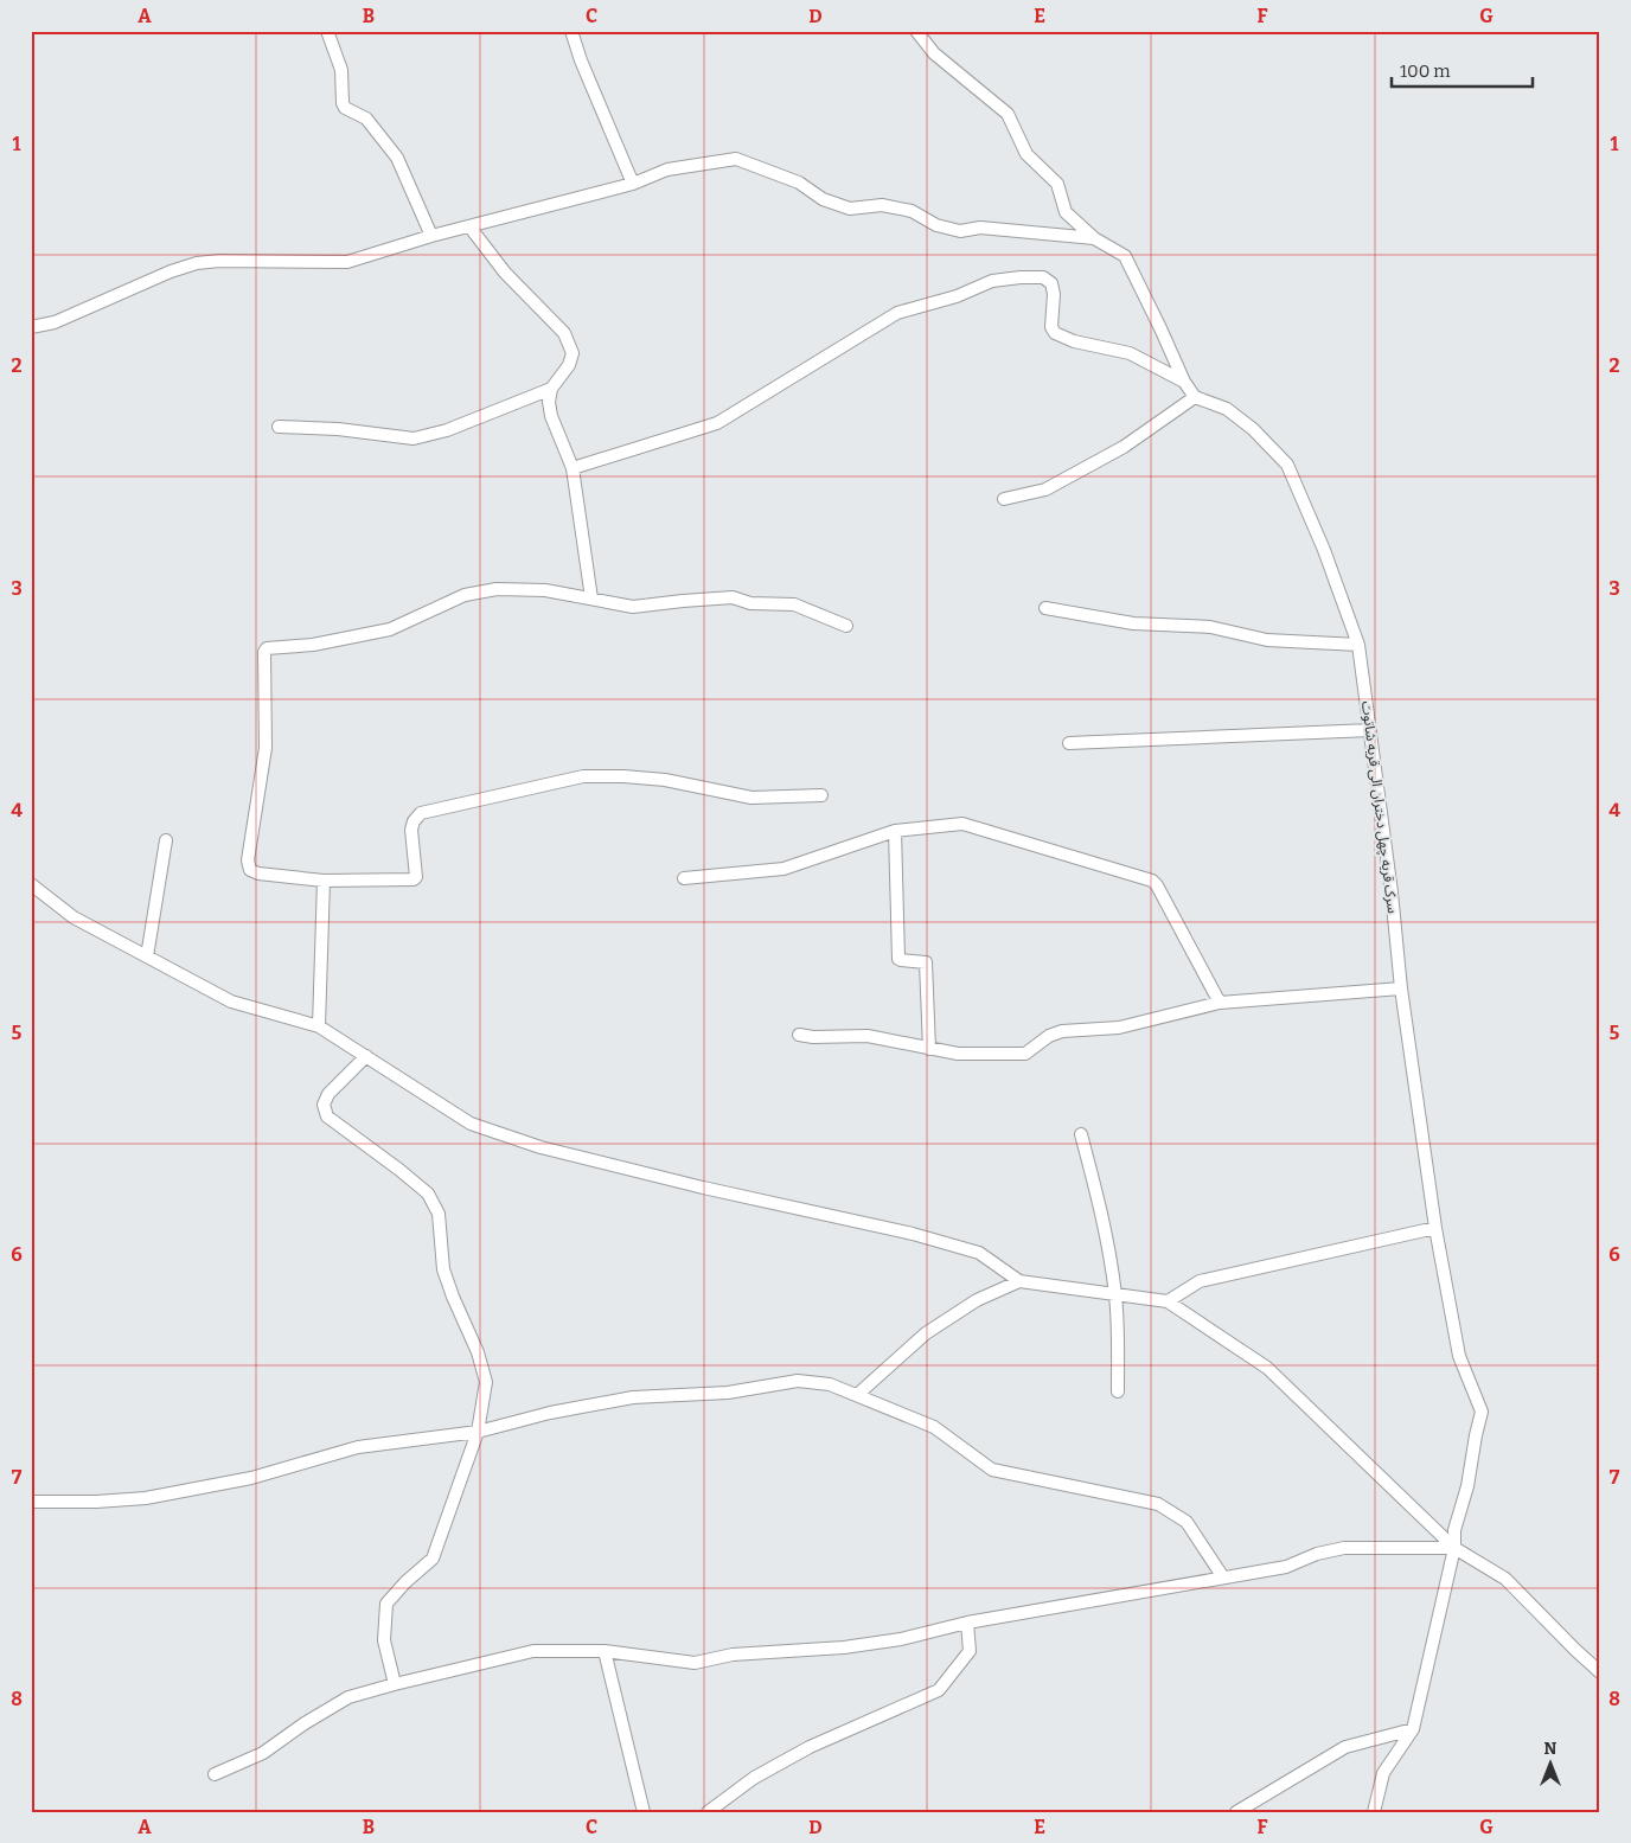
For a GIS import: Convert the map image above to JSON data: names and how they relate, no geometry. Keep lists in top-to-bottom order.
{
  "streets": {
    "street": ["سرک قریه چهل دختران الی قریه شاتوت"]
  },
  "scale_bar": "100 m",
  "north": "top",
  "grid": {
    "columns": [
      "A",
      "B",
      "C",
      "D",
      "E",
      "F",
      "G"
    ],
    "rows": [
      "1",
      "2",
      "3",
      "4",
      "5",
      "6",
      "7",
      "8"
    ]
  }
}
